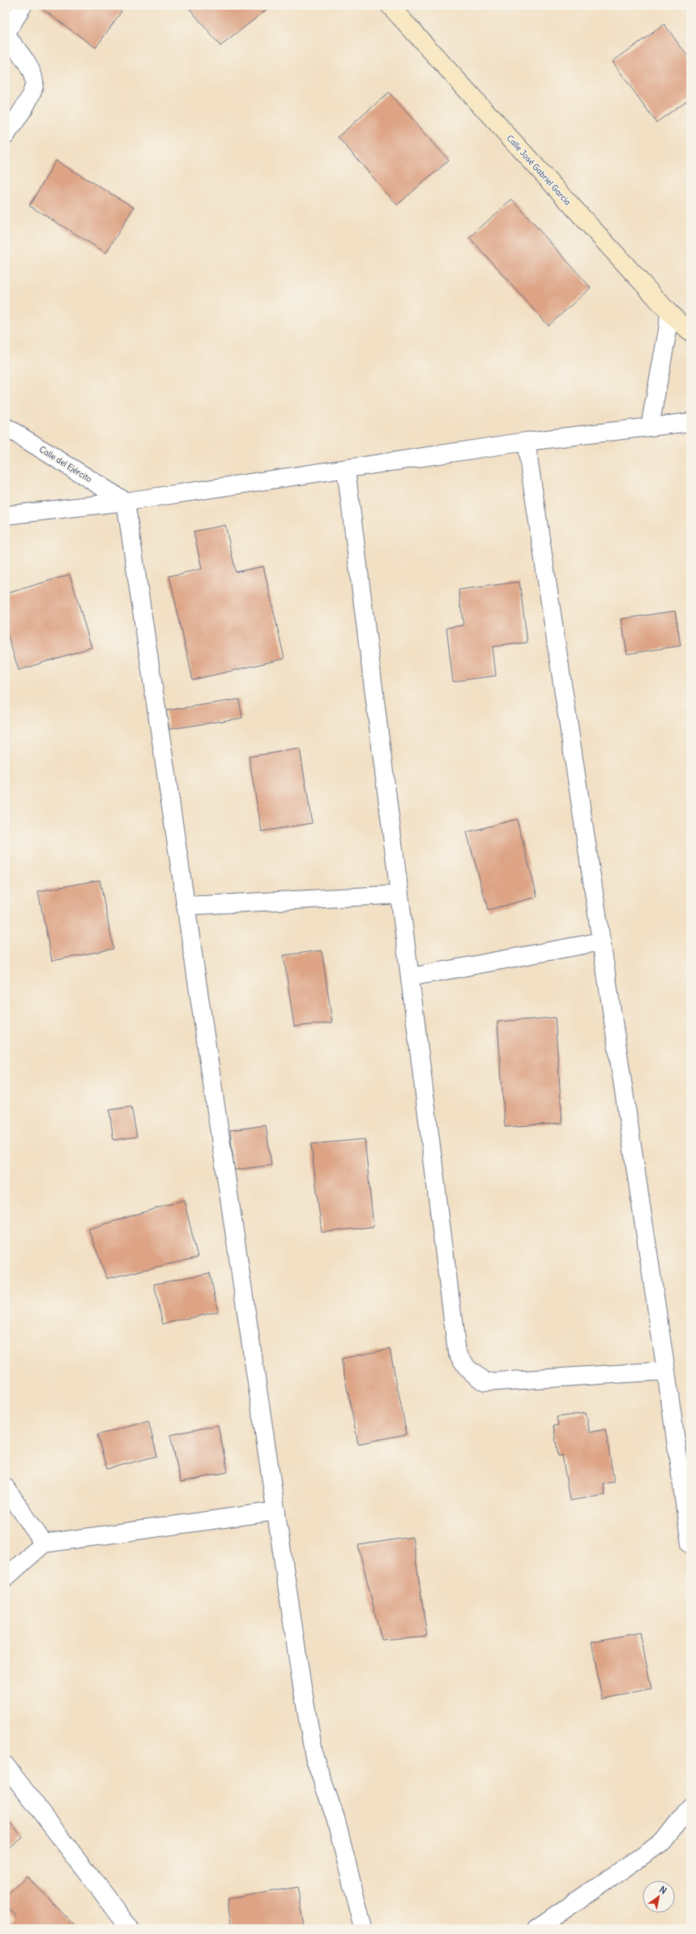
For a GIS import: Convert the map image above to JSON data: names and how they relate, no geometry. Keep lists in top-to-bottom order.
{
  "streets": {
    "street": ["Calle José Gabriel García", "Calle del Ejército"]
  },
  "north": "top right"
}
